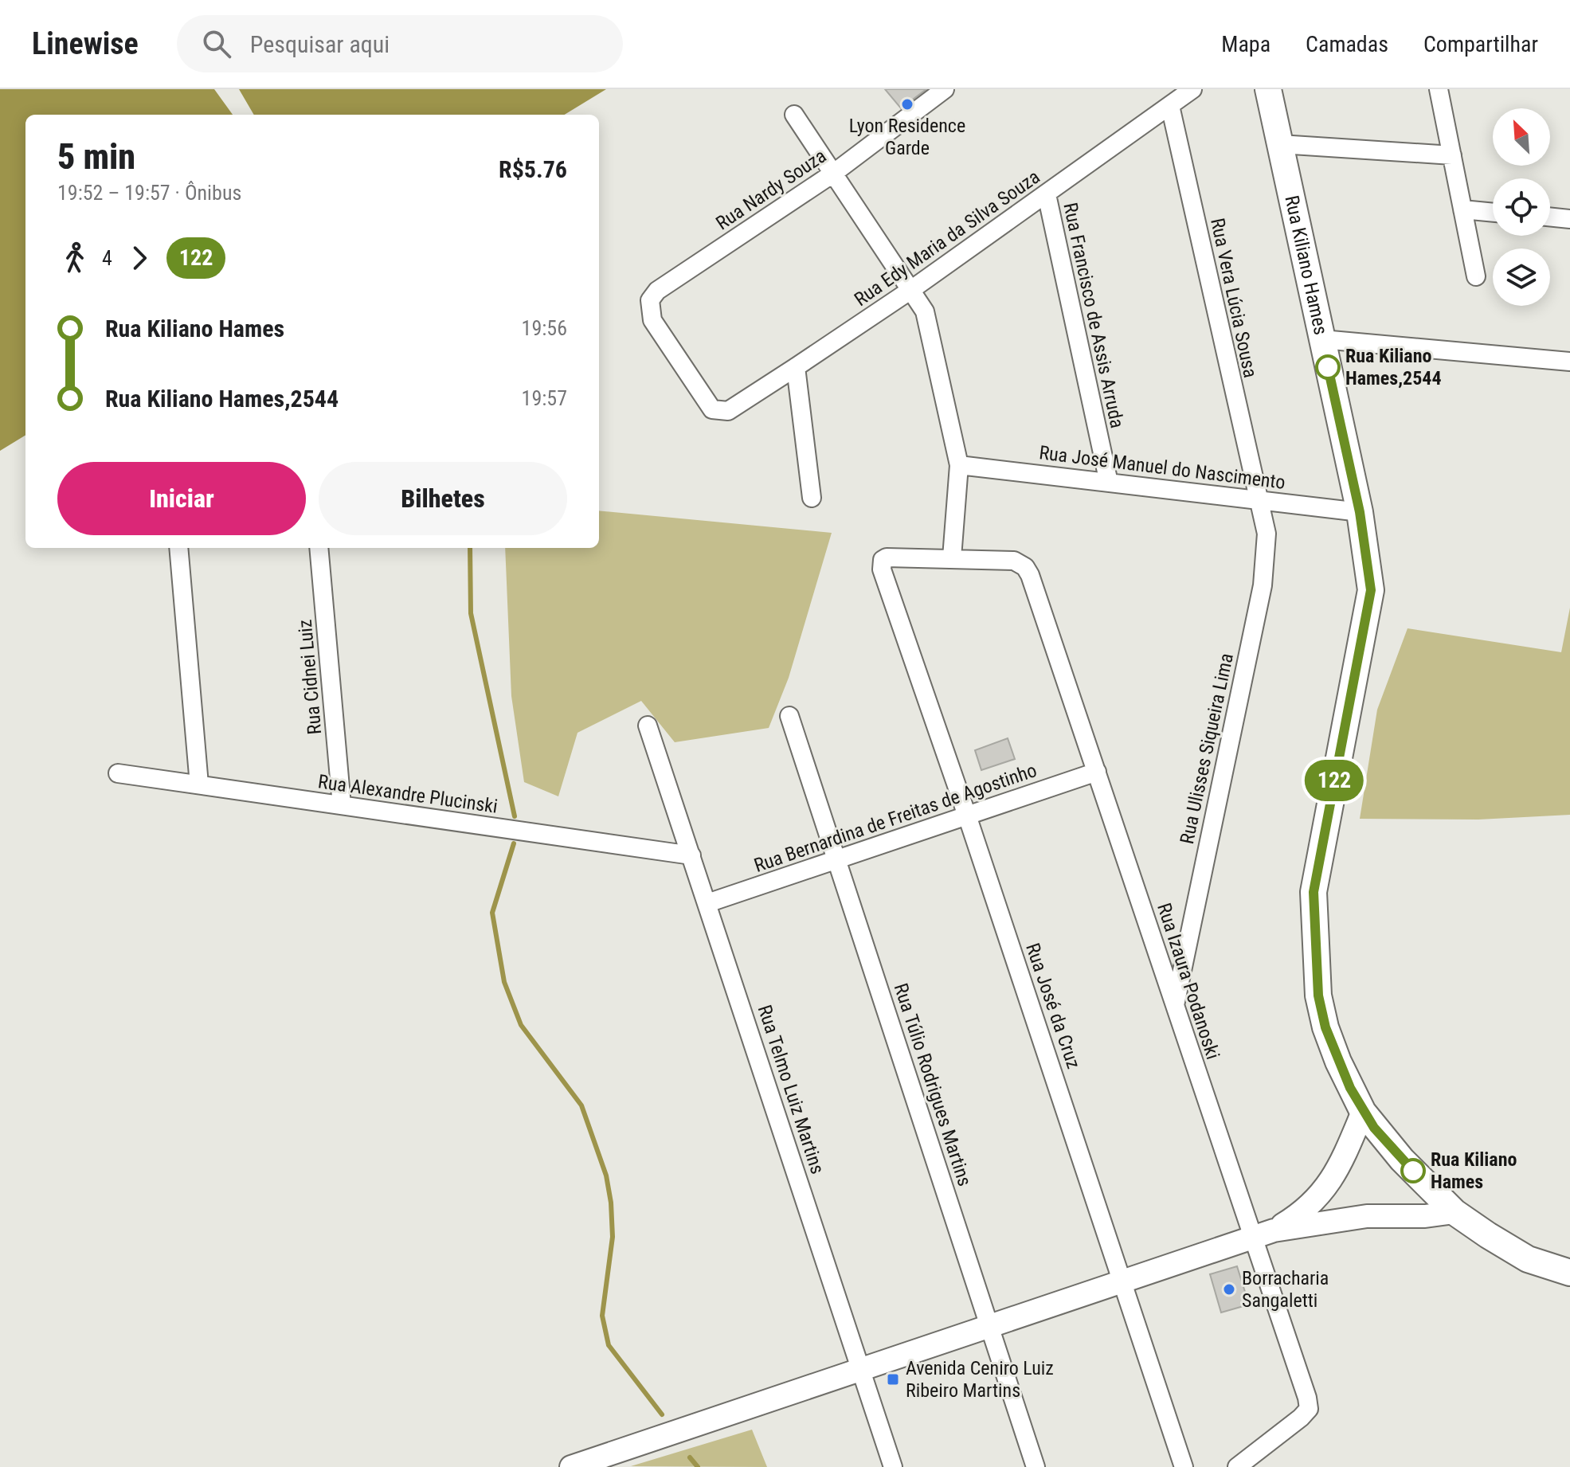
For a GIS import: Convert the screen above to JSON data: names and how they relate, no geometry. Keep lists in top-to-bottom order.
{
  "streets": {
    "main road": ["Rua Kiliano Hames"],
    "street": [
      "Rua Nardy Souza",
      "Rua Edy Maria da Silva Souza",
      "Rua Vera Lúcia Sousa",
      "Rua Francisco de Assis Arruda",
      "Rua José Manuel do Nascimento",
      "Rua Cidnei Luiz",
      "Rua Ulisses Siqueira Lima",
      "Rua Alexandre Plucinski",
      "Rua Bernardina de Freitas de Agostinho",
      "Rua Izaura Podanoski",
      "Rua José da Cruz",
      "Rua Túlio Rodrigues Martins",
      "Rua Telmo Luiz Martins"
    ]
  },
  "crossings": [
    ["Rua Nardy Souza", "Rua Edy Maria da Silva Souza"],
    ["Rua Edy Maria da Silva Souza", "Rua Vera Lúcia Sousa"],
    ["Rua Edy Maria da Silva Souza", "Rua Francisco de Assis Arruda"],
    ["Rua Kiliano Hames", "Rua José Manuel do Nascimento"],
    ["Rua Vera Lúcia Sousa", "Rua José Manuel do Nascimento"],
    ["Rua Vera Lúcia Sousa", "Rua Ulisses Siqueira Lima"],
    ["Rua Francisco de Assis Arruda", "Rua José Manuel do Nascimento"],
    ["Rua José Manuel do Nascimento", "Rua Ulisses Siqueira Lima"],
    ["Rua Cidnei Luiz", "Rua Alexandre Plucinski"],
    ["Rua Ulisses Siqueira Lima", "Rua Izaura Podanoski"],
    ["Rua Alexandre Plucinski", "Rua Telmo Luiz Martins"],
    ["Rua Bernardina de Freitas de Agostinho", "Rua Izaura Podanoski"],
    ["Rua Bernardina de Freitas de Agostinho", "Rua José da Cruz"],
    ["Rua Bernardina de Freitas de Agostinho", "Rua Túlio Rodrigues Martins"],
    ["Rua Bernardina de Freitas de Agostinho", "Rua Telmo Luiz Martins"],
    ["Rua Izaura Podanoski", "Rua José da Cruz"]
  ],
  "places": {
    "other": [
      "Lyon Residence Garde",
      "Rua Kiliano Hames,2544",
      "Rua Kiliano Hames",
      "Borracharia Sangaletti"
    ],
    "transit": ["Avenida Ceniro Luiz Ribeiro Martins"]
  },
  "lines": ["bus line 122"],
  "north": "top left",
  "page": {
    "header": "Linewise",
    "search": "Pesquisar aqui",
    "nav": ["Mapa", "Camadas", "Compartilhar"],
    "on_map": "122",
    "heading": ["5 min", "19:52 – 19:57 · Ônibus", "R$5.76"],
    "legs": ["4", "122"],
    "list": [
      {
        "name": "Rua Kiliano Hames",
        "value": "19:56"
      },
      {
        "name": "Rua Kiliano Hames,2544",
        "value": "19:57"
      }
    ],
    "buttons": ["Iniciar", "Bilhetes"]
  }
}
